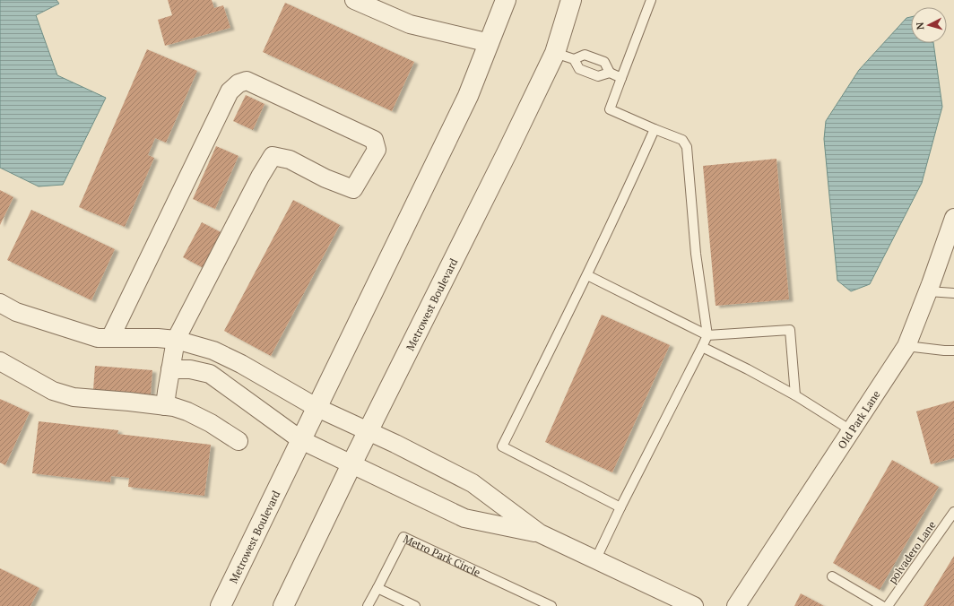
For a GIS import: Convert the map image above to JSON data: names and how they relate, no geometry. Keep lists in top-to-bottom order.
{
  "streets": {
    "street": ["Metrowest Boulevard", "Old Park Lane"],
    "lane": ["polvadero Lane", "Metro Park Circle"]
  },
  "north": "left"
}
